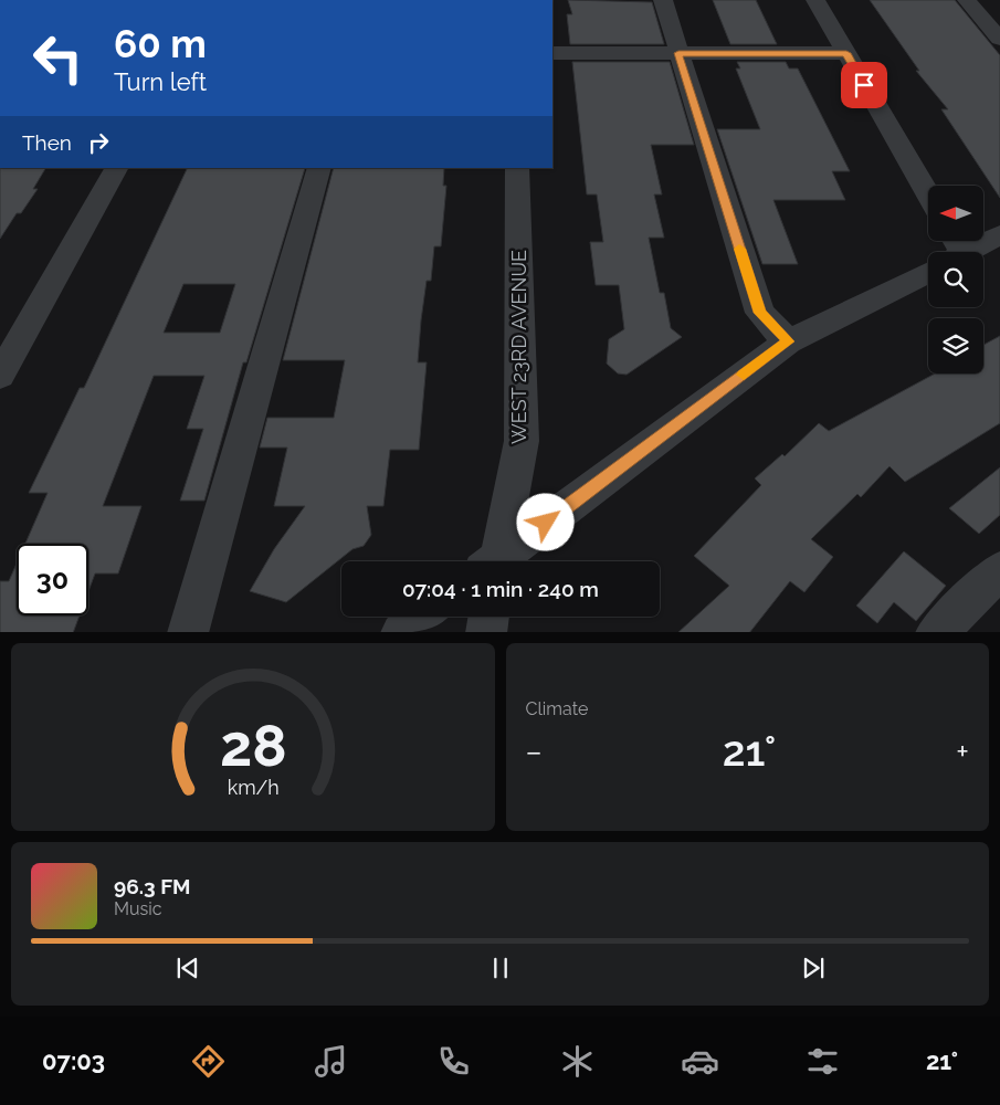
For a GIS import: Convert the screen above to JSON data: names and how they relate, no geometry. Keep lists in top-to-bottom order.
{
  "streets": {
    "street": ["WEST 23RD AVENUE"]
  },
  "north": "left",
  "page": {
    "turn": ["60 m", "Turn left"],
    "then": "Then",
    "limit": "30",
    "trip": "07:04 · 1 min · 240 m",
    "tile": "Climate",
    "heat": ["−", "21°", "+"],
    "song": ["96.3 FM", "Music"],
    "tabs": ["07:03", "21°"],
    "gauge": ["28", "km/h"]
  }
}
